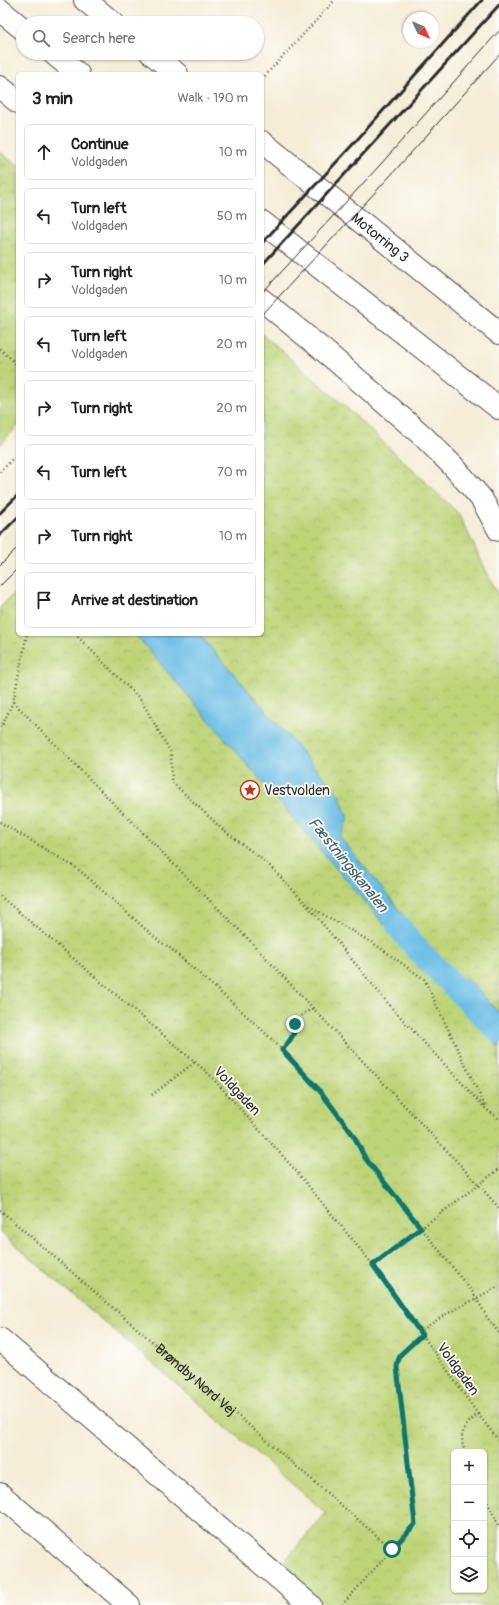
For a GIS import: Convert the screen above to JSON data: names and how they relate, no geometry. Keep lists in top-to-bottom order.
{
  "streets": {
    "main road": ["Motorring 3"],
    "path": ["Voldgaden", "Brøndby Nord Vej"]
  },
  "crossings": [
    ["Voldgaden", "Brøndby Nord Vej"]
  ],
  "water": ["Fæstningskanalen"],
  "places": {
    "place": ["Vestvolden"]
  },
  "north": "bottom right",
  "page": {
    "search": "Search here",
    "heading": ["3 min", "Walk · 190 m"],
    "list": [
      ["Continue", "Voldgaden", "10 m"],
      ["Turn left", "Voldgaden", "50 m"],
      ["Turn right", "Voldgaden", "10 m"],
      ["Turn left", "Voldgaden", "20 m"],
      ["Turn right", "20 m"],
      ["Turn left", "70 m"],
      ["Turn right", "10 m"],
      "Arrive at destination"
    ],
    "map_buttons": ["+", "−"]
  }
}
